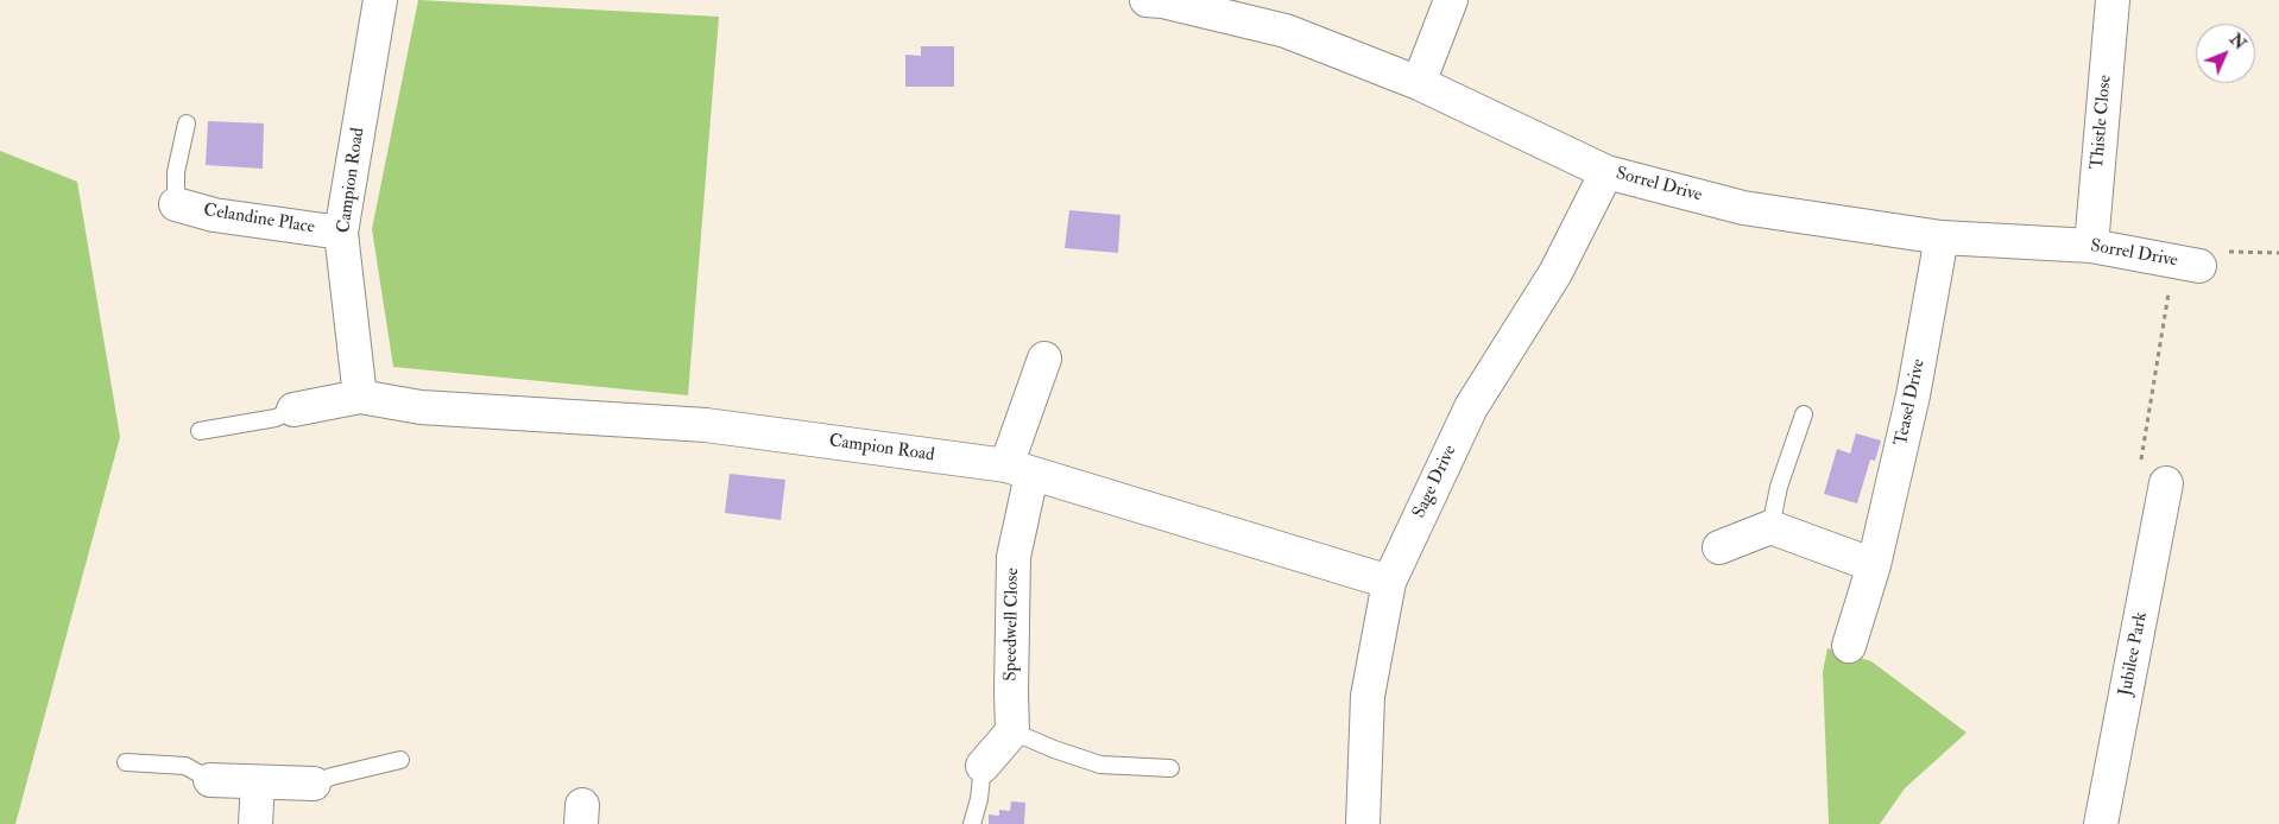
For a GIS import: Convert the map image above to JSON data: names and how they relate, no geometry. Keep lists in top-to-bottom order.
{
  "streets": {
    "street": [
      "Thistle Close",
      "Campion Road",
      "Sorrel Drive",
      "Celandine Place",
      "Teasel Drive",
      "Sage Drive",
      "Speedwell Close",
      "Jubilee Park"
    ]
  },
  "crossings": [
    ["Thistle Close", "Sorrel Drive"],
    ["Campion Road", "Celandine Place"],
    ["Campion Road", "Sage Drive"],
    ["Campion Road", "Speedwell Close"],
    ["Sorrel Drive", "Teasel Drive"],
    ["Sorrel Drive", "Sage Drive"]
  ],
  "north": "top right"
}
